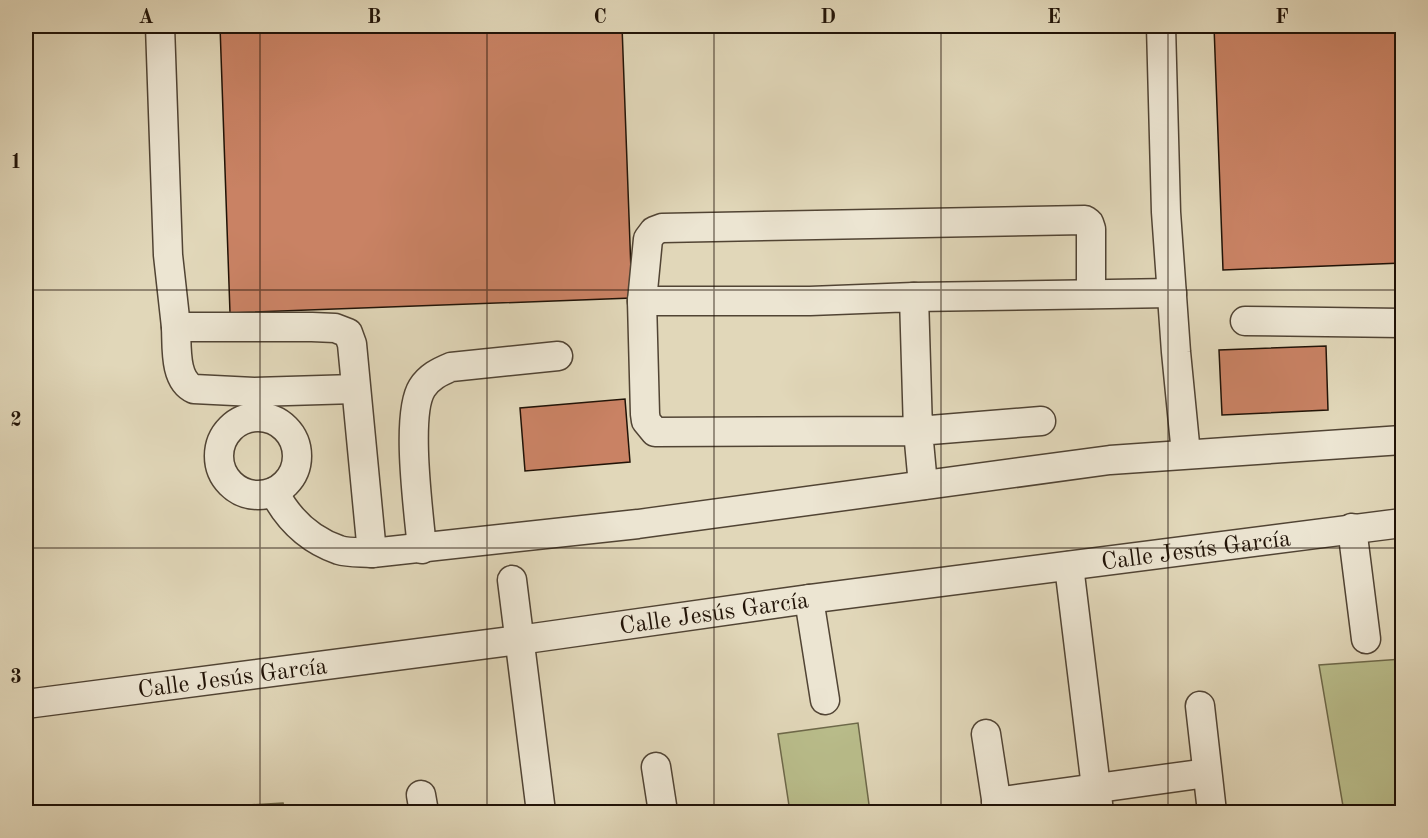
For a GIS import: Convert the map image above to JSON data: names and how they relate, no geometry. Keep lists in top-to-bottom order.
{
  "streets": {
    "street": ["Calle Jesús García"]
  },
  "grid": {
    "columns": [
      "A",
      "B",
      "C",
      "D",
      "E",
      "F"
    ],
    "rows": ["1", "2", "3"]
  }
}
